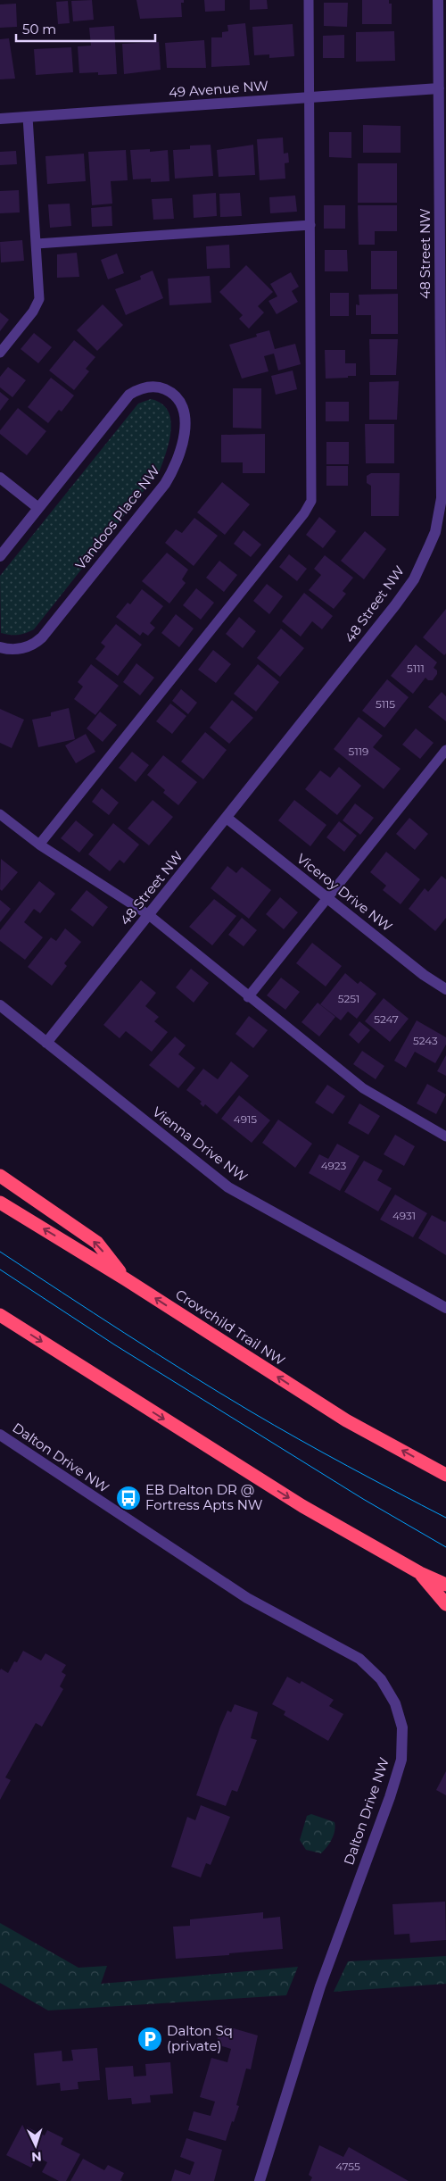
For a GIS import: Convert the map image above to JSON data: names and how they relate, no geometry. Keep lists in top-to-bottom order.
{
  "streets": {
    "highway": ["Crowchild Trail NW"],
    "street": [
      "49 Avenue NW",
      "48 Street NW",
      "Vandoos Place NW",
      "Viceroy Drive NW",
      "Vienna Drive NW",
      "Dalton Drive NW"
    ]
  },
  "crossings": [
    ["49 Avenue NW", "48 Street NW"],
    ["48 Street NW", "Viceroy Drive NW"],
    ["48 Street NW", "Vienna Drive NW"]
  ],
  "places": {
    "bus stop": ["EB Dalton DR @ Fortress Apts NW"],
    "parking": ["Dalton Sq (private)"]
  },
  "house_numbers": [
    "5111",
    "5115",
    "5119",
    "5251",
    "5247",
    "5243",
    "4915",
    "4923",
    "4931",
    "4755"
  ],
  "scale_bar": "50 m",
  "north": "bottom"
}
